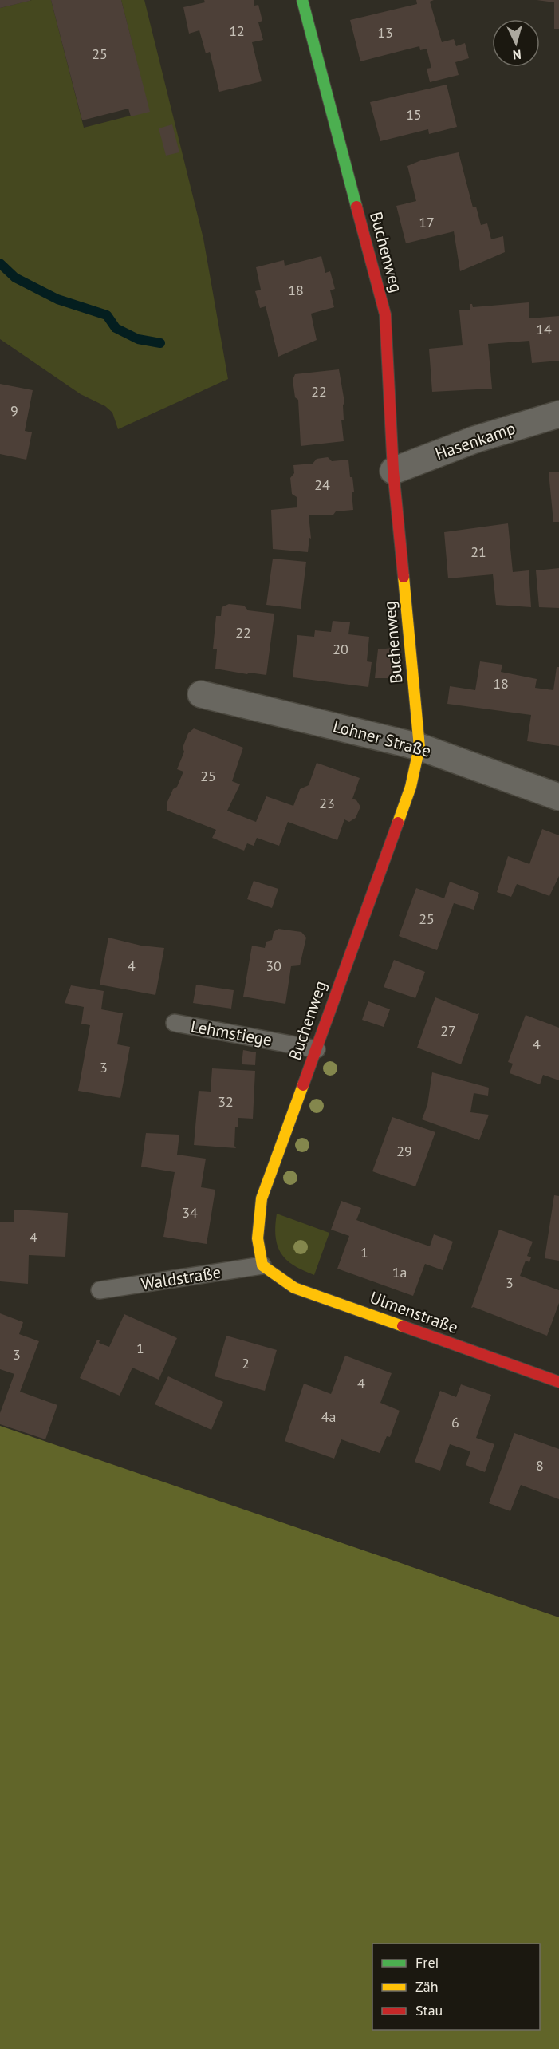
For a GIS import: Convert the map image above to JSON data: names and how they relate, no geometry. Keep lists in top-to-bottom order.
{
  "streets": {
    "street": [
      "Buchenweg",
      "Hasenkamp",
      "Lohner Straße",
      "Ulmenstraße"
    ],
    "lane": ["Lehmstiege", "Waldstraße"]
  },
  "crossings": [
    ["Buchenweg", "Hasenkamp"],
    ["Buchenweg", "Lohner Straße"],
    ["Buchenweg", "Lehmstiege"],
    ["Buchenweg", "Waldstraße"],
    ["Buchenweg", "Ulmenstraße"],
    ["Waldstraße", "Ulmenstraße"]
  ],
  "house_numbers": [
    "12",
    "13",
    "25",
    "15",
    "17",
    "18",
    "14",
    "22",
    "9",
    "24",
    "21",
    "22",
    "20",
    "18",
    "25",
    "23",
    "25",
    "4",
    "30",
    "27",
    "4",
    "3",
    "32",
    "29",
    "34",
    "4",
    "1",
    "1a",
    "3",
    "1",
    "3",
    "2",
    "4",
    "4a",
    "6",
    "8"
  ],
  "legend": ["Frei", "Zäh", "Stau"],
  "north": "bottom"
}
